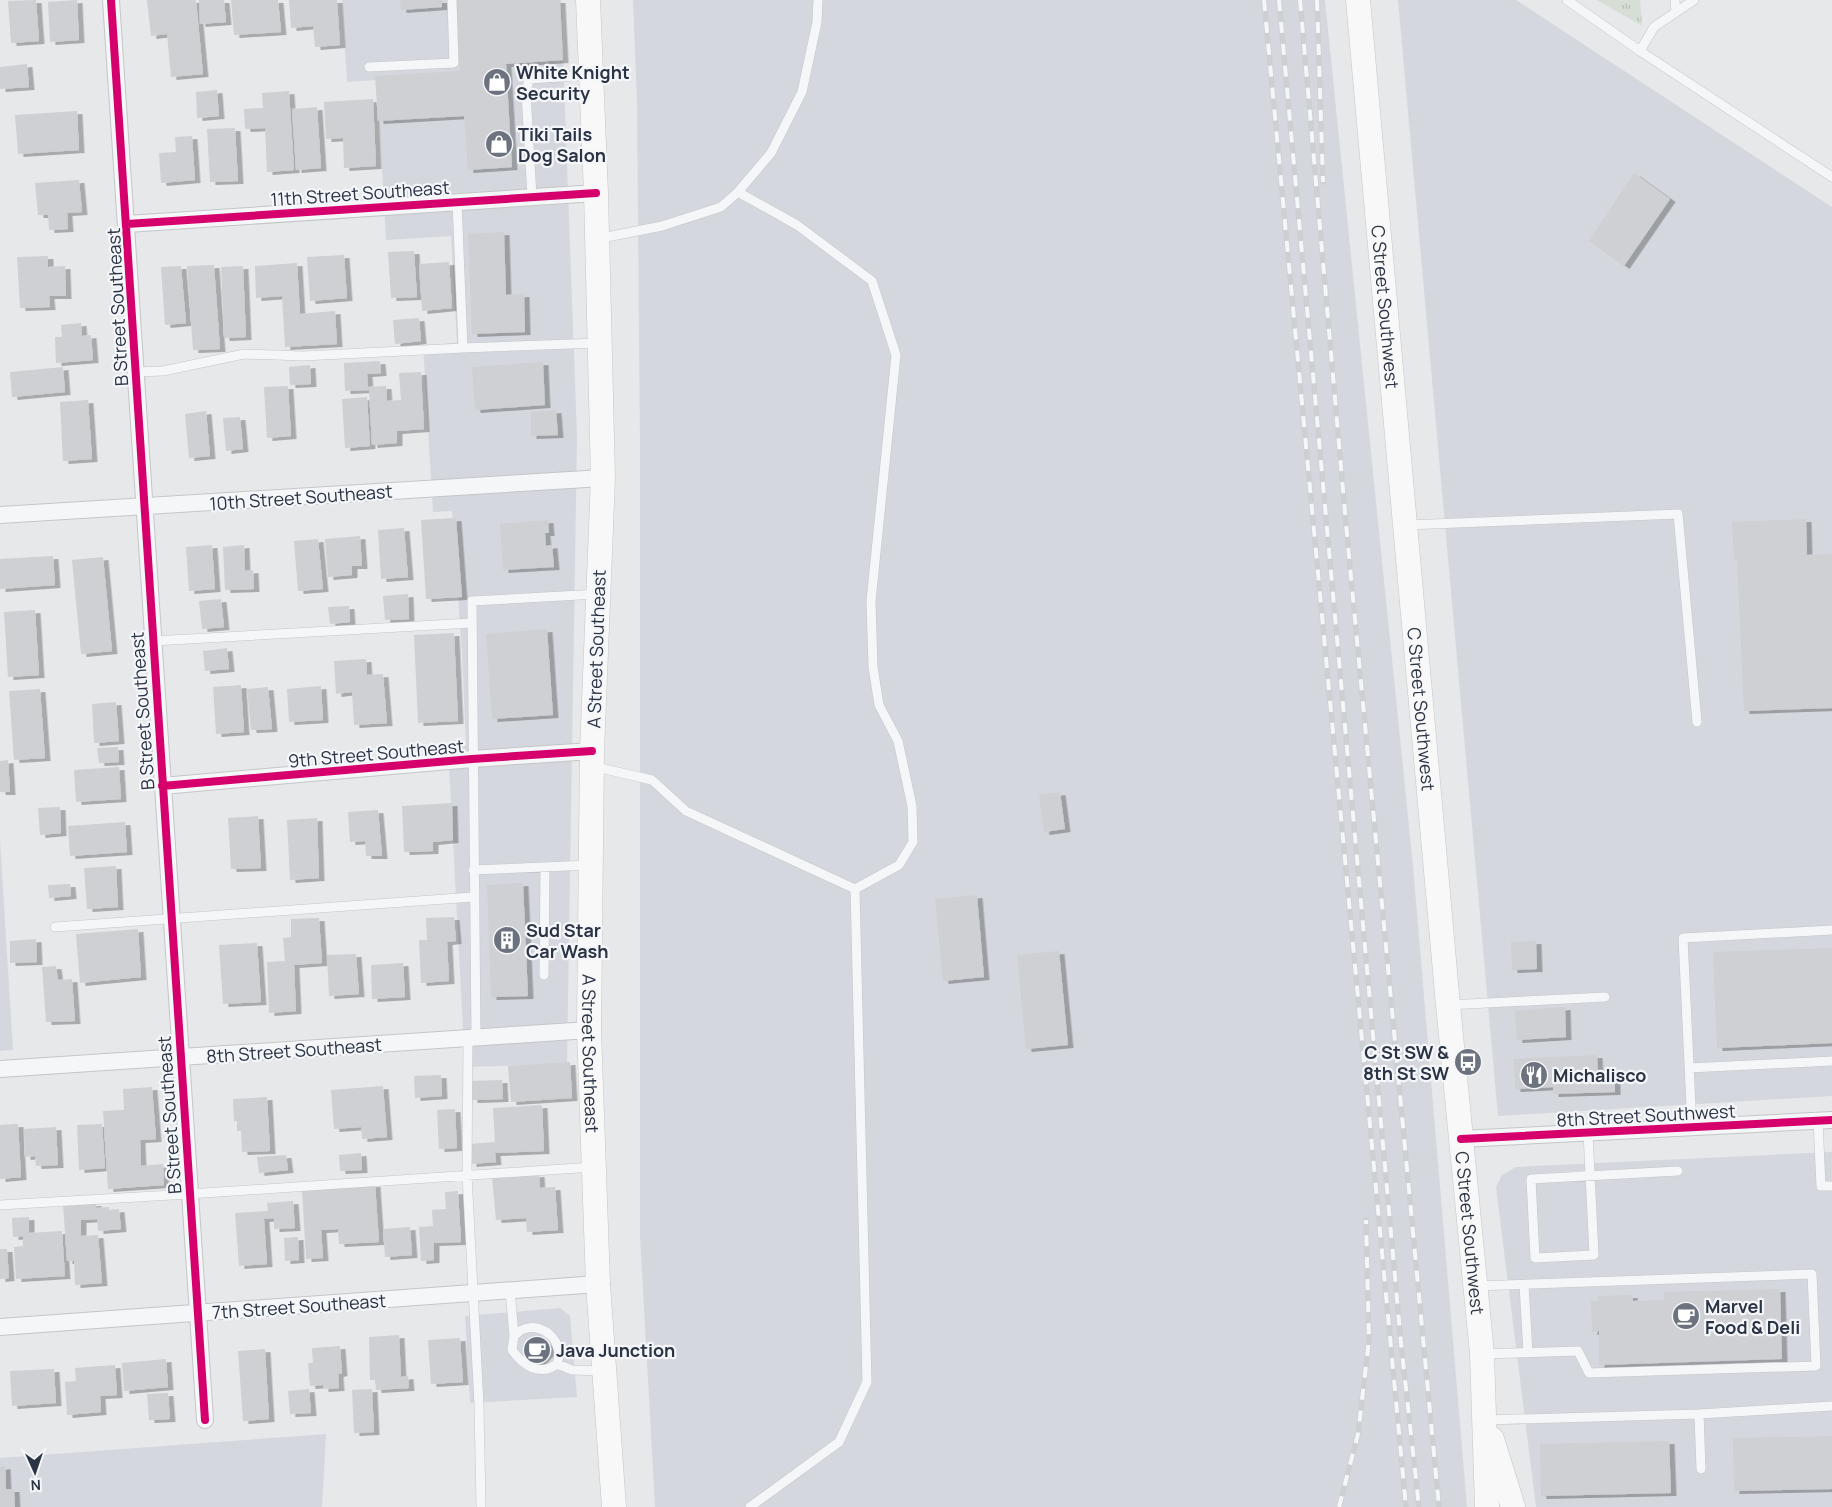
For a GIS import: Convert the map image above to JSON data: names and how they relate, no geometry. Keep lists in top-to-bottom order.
{
  "streets": {
    "main road": ["C Street Southwest", "A Street Southeast"],
    "street": [
      "11th Street Southeast",
      "B Street Southeast",
      "10th Street Southeast",
      "9th Street Southeast",
      "8th Street Southeast",
      "8th Street Southwest",
      "7th Street Southeast"
    ]
  },
  "crossings": [
    ["11th Street Southeast", "B Street Southeast"],
    ["11th Street Southeast", "A Street Southeast"],
    ["B Street Southeast", "10th Street Southeast"],
    ["B Street Southeast", "9th Street Southeast"],
    ["B Street Southeast", "8th Street Southeast"],
    ["B Street Southeast", "7th Street Southeast"],
    ["C Street Southwest", "8th Street Southwest"],
    ["10th Street Southeast", "A Street Southeast"],
    ["A Street Southeast", "9th Street Southeast"],
    ["A Street Southeast", "8th Street Southeast"],
    ["A Street Southeast", "7th Street Southeast"]
  ],
  "places": {
    "shop": ["White Knight Security", "Tiki Tails Dog Salon"],
    "building": ["Sud Star Car Wash"],
    "bus stop": ["C St SW & 8th St SW"],
    "restaurant": ["Michalisco"],
    "cafe": ["Marvel Food & Deli", "Java Junction"]
  },
  "north": "bottom"
}
